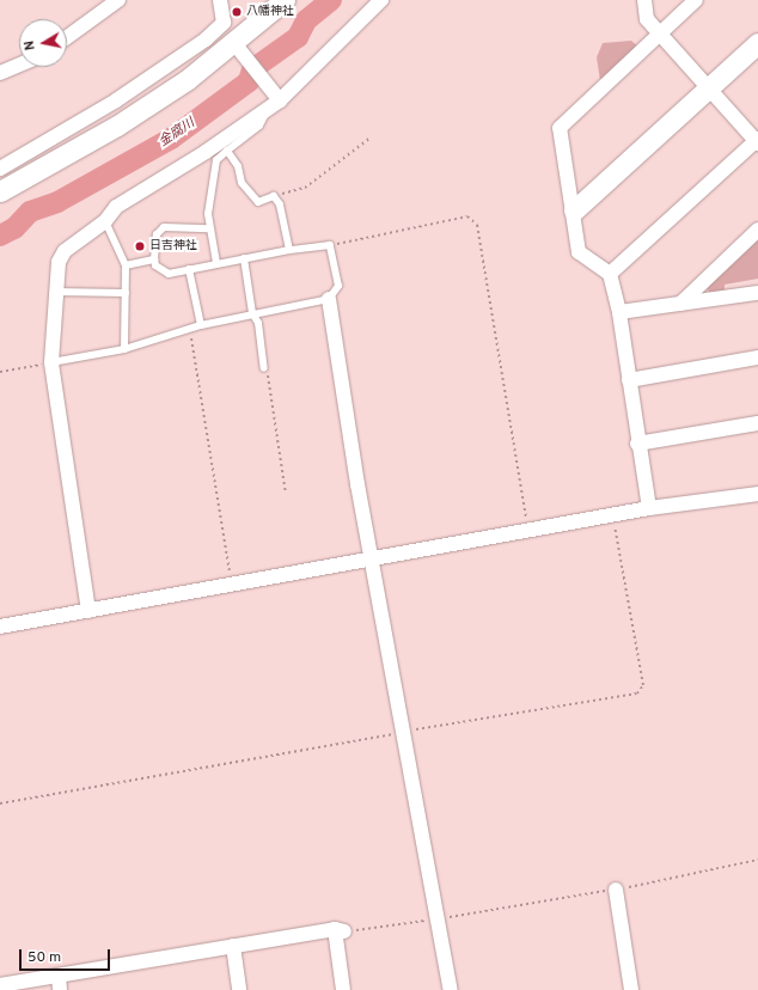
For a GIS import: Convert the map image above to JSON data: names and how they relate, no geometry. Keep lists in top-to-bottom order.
{
  "water": ["金腐川"],
  "places": ["八幡神社", "日吉神社"],
  "scale_bar": "50 m",
  "north": "left"
}
